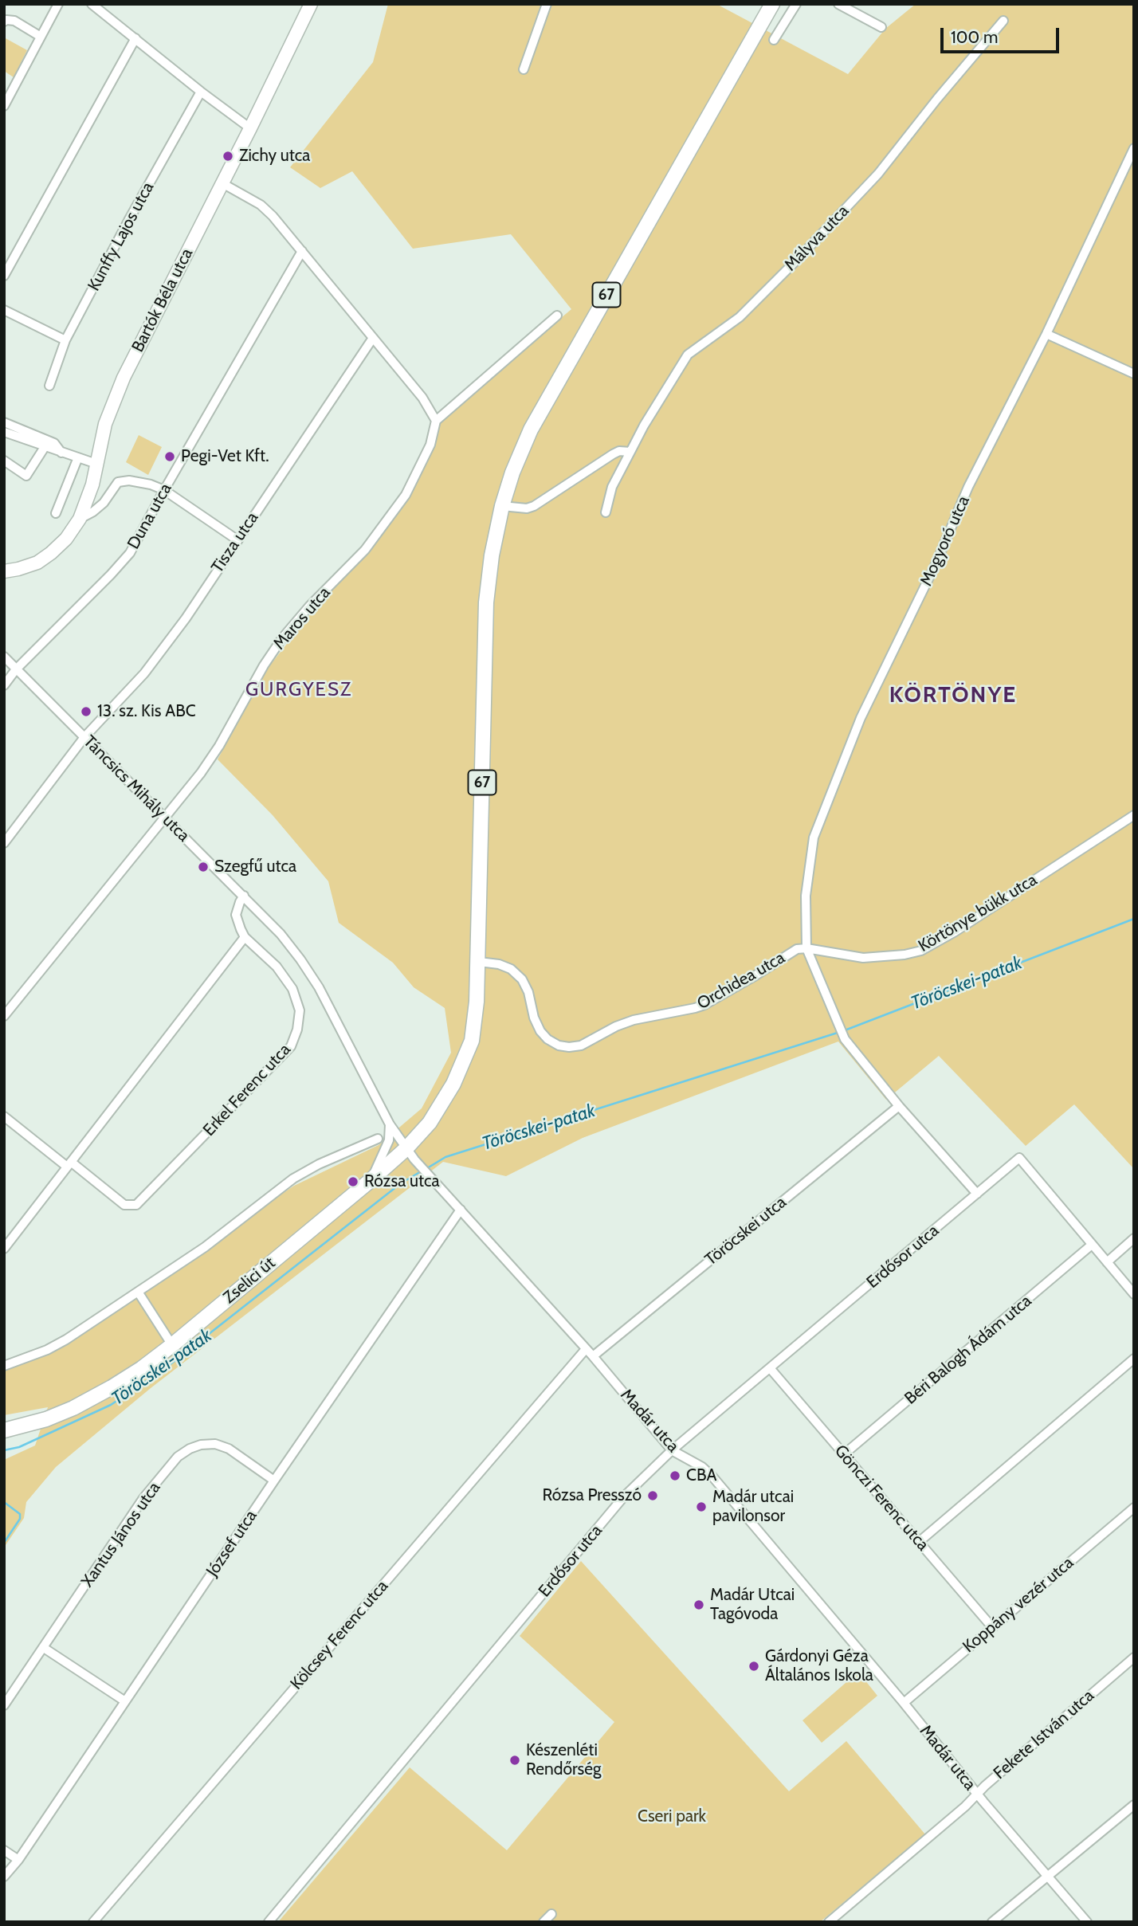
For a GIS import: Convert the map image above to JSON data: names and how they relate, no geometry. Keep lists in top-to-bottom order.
{
  "streets": {
    "main road": ["67", "Zselici út"],
    "street": [
      "Kunffy Lajos utca",
      "Mályva utca",
      "Bartók Béla utca",
      "Duna utca",
      "Mogyoró utca",
      "Tisza utca",
      "Maros utca",
      "Táncsics Mihály utca",
      "Körtönye bükk utca",
      "Orchidea utca",
      "Erkel Ferenc utca",
      "Töröcskei utca",
      "Erdősor utca",
      "Béri Balogh Ádám utca",
      "Madár utca",
      "Gönczi Ferenc utca",
      "Xantus János utca",
      "József utca",
      "Koppány vezér utca",
      "Kölcsey Ferenc utca",
      "Fekete István utca"
    ]
  },
  "crossings": [
    ["67", "Táncsics Mihály utca"],
    ["67", "Orchidea utca"],
    ["67", "Zselici út"],
    ["67", "Madár utca"],
    ["Duna utca", "Táncsics Mihály utca"],
    ["Mogyoró utca", "Körtönye bükk utca"],
    ["Mogyoró utca", "Orchidea utca"],
    ["Tisza utca", "Táncsics Mihály utca"],
    ["Maros utca", "Táncsics Mihály utca"],
    ["Táncsics Mihály utca", "Madár utca"],
    ["Körtönye bükk utca", "Orchidea utca"],
    ["Orchidea utca", "Töröcskei utca"],
    ["Orchidea utca", "Erdősor utca"],
    ["Töröcskei utca", "Madár utca"],
    ["Erdősor utca", "Béri Balogh Ádám utca"],
    ["Erdősor utca", "Madár utca"],
    ["Erdősor utca", "Gönczi Ferenc utca"],
    ["Béri Balogh Ádám utca", "Gönczi Ferenc utca"],
    ["Madár utca", "József utca"],
    ["Madár utca", "Koppány vezér utca"],
    ["Madár utca", "Kölcsey Ferenc utca"],
    ["Madár utca", "Fekete István utca"],
    ["Gönczi Ferenc utca", "Koppány vezér utca"],
    ["Xantus János utca", "József utca"]
  ],
  "districts": ["GURGYESZ", "KÖRTÖNYE"],
  "water": ["Töröcskei-patak"],
  "parks": ["Cseri park"],
  "places": [
    "Zichy utca",
    "Pegi-Vet Kft.",
    "13. sz. Kis ABC",
    "Szegfű utca",
    "Rózsa utca",
    "CBA",
    "Rózsa Presszó",
    "Madár utcai pavilonsor",
    "Madár Utcai Tagóvoda",
    "Gárdonyi Géza Általános Iskola",
    "Készenléti Rendőrség"
  ],
  "scale_bar": "100 m"
}
